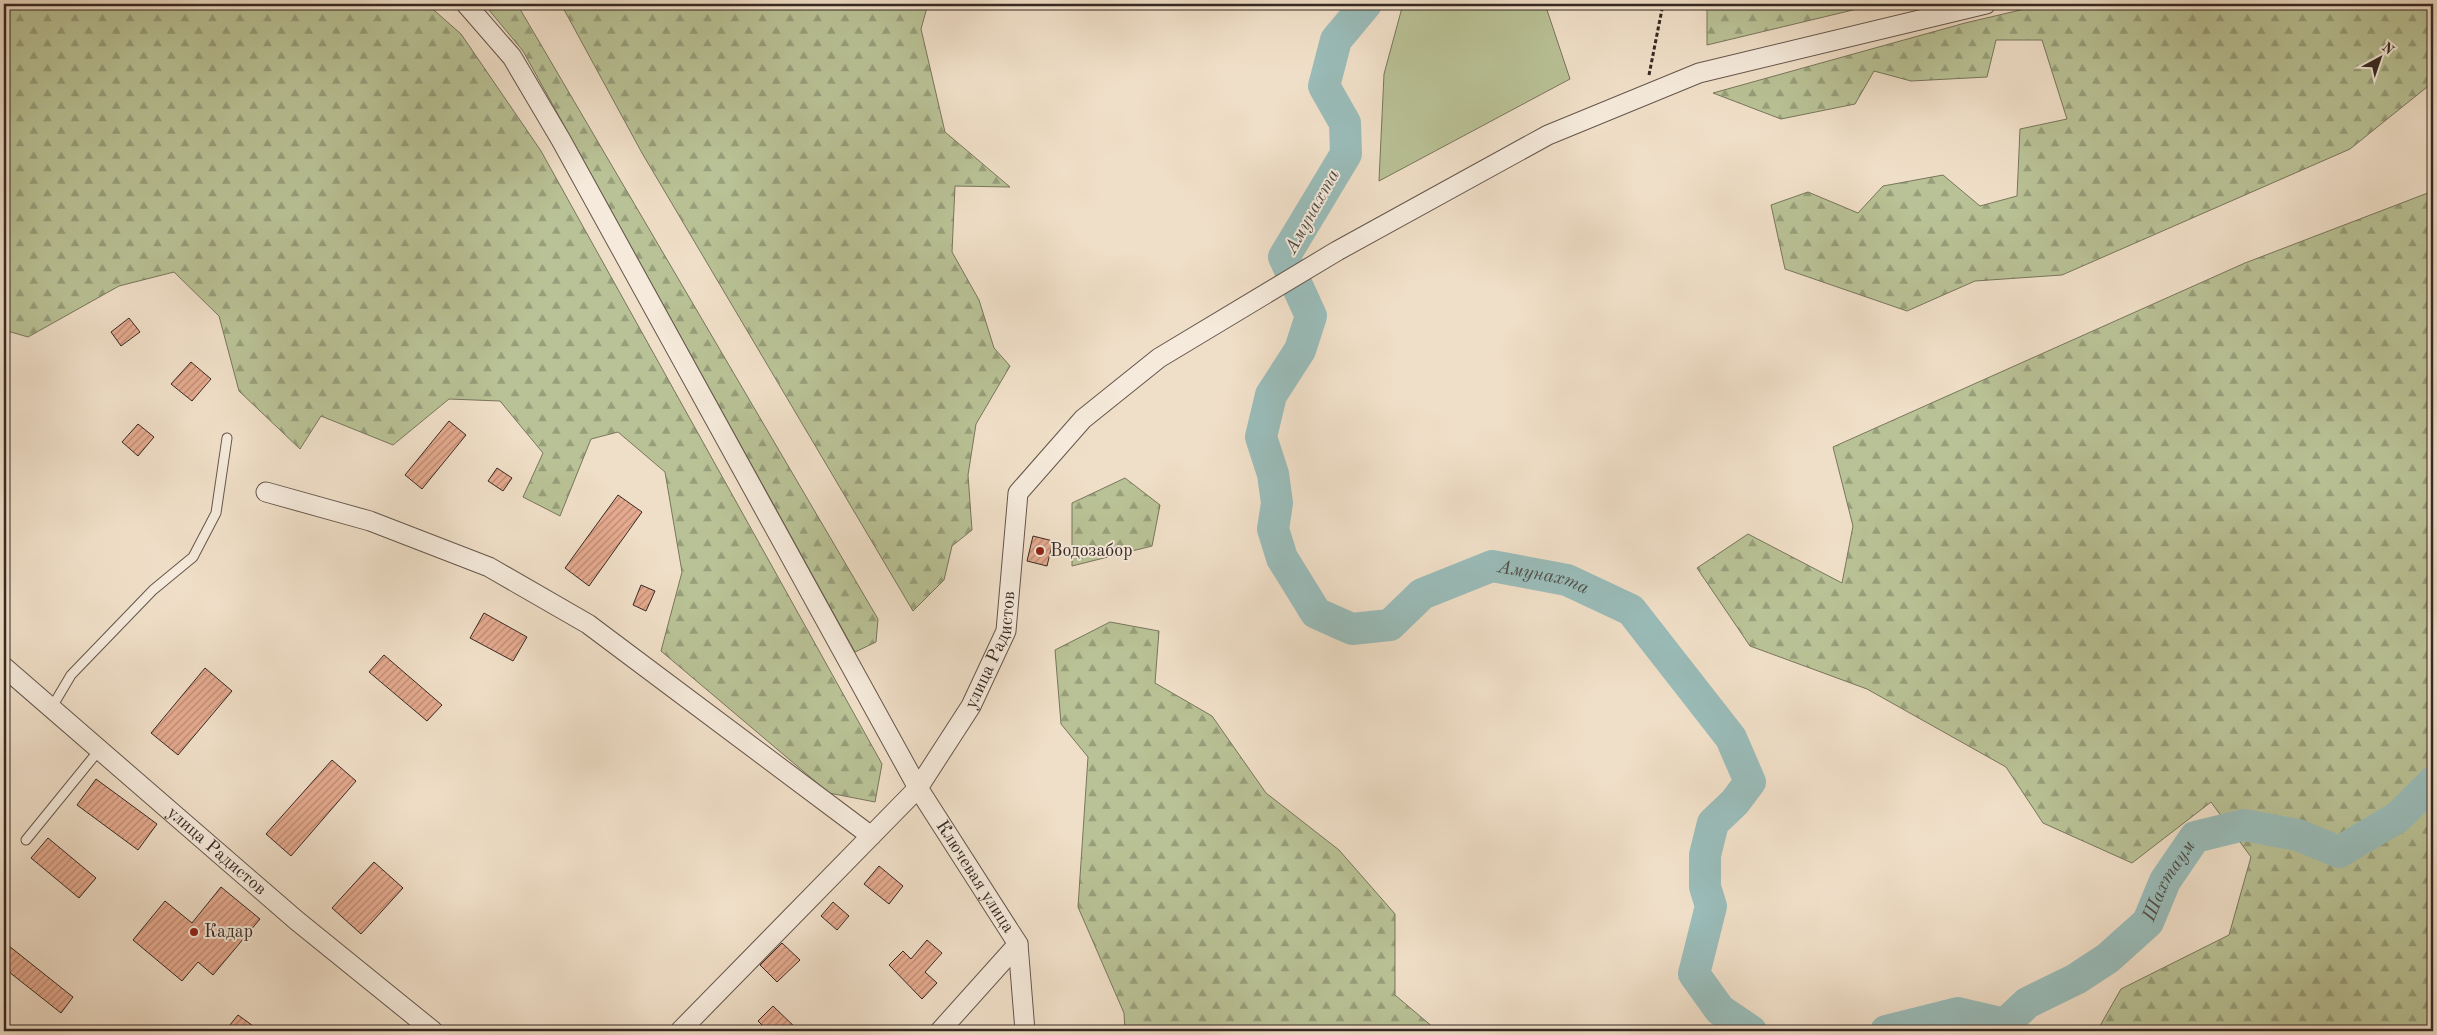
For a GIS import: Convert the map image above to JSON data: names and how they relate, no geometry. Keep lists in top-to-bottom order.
{
  "streets": {
    "street": ["улица Радистов", "Ключевая улица"]
  },
  "crossings": [
    ["улица Радистов", "Ключевая улица"]
  ],
  "water": ["Амунахта", "Шахтаум"],
  "places": ["Водозабор", "Кадар"],
  "north": "top right"
}
